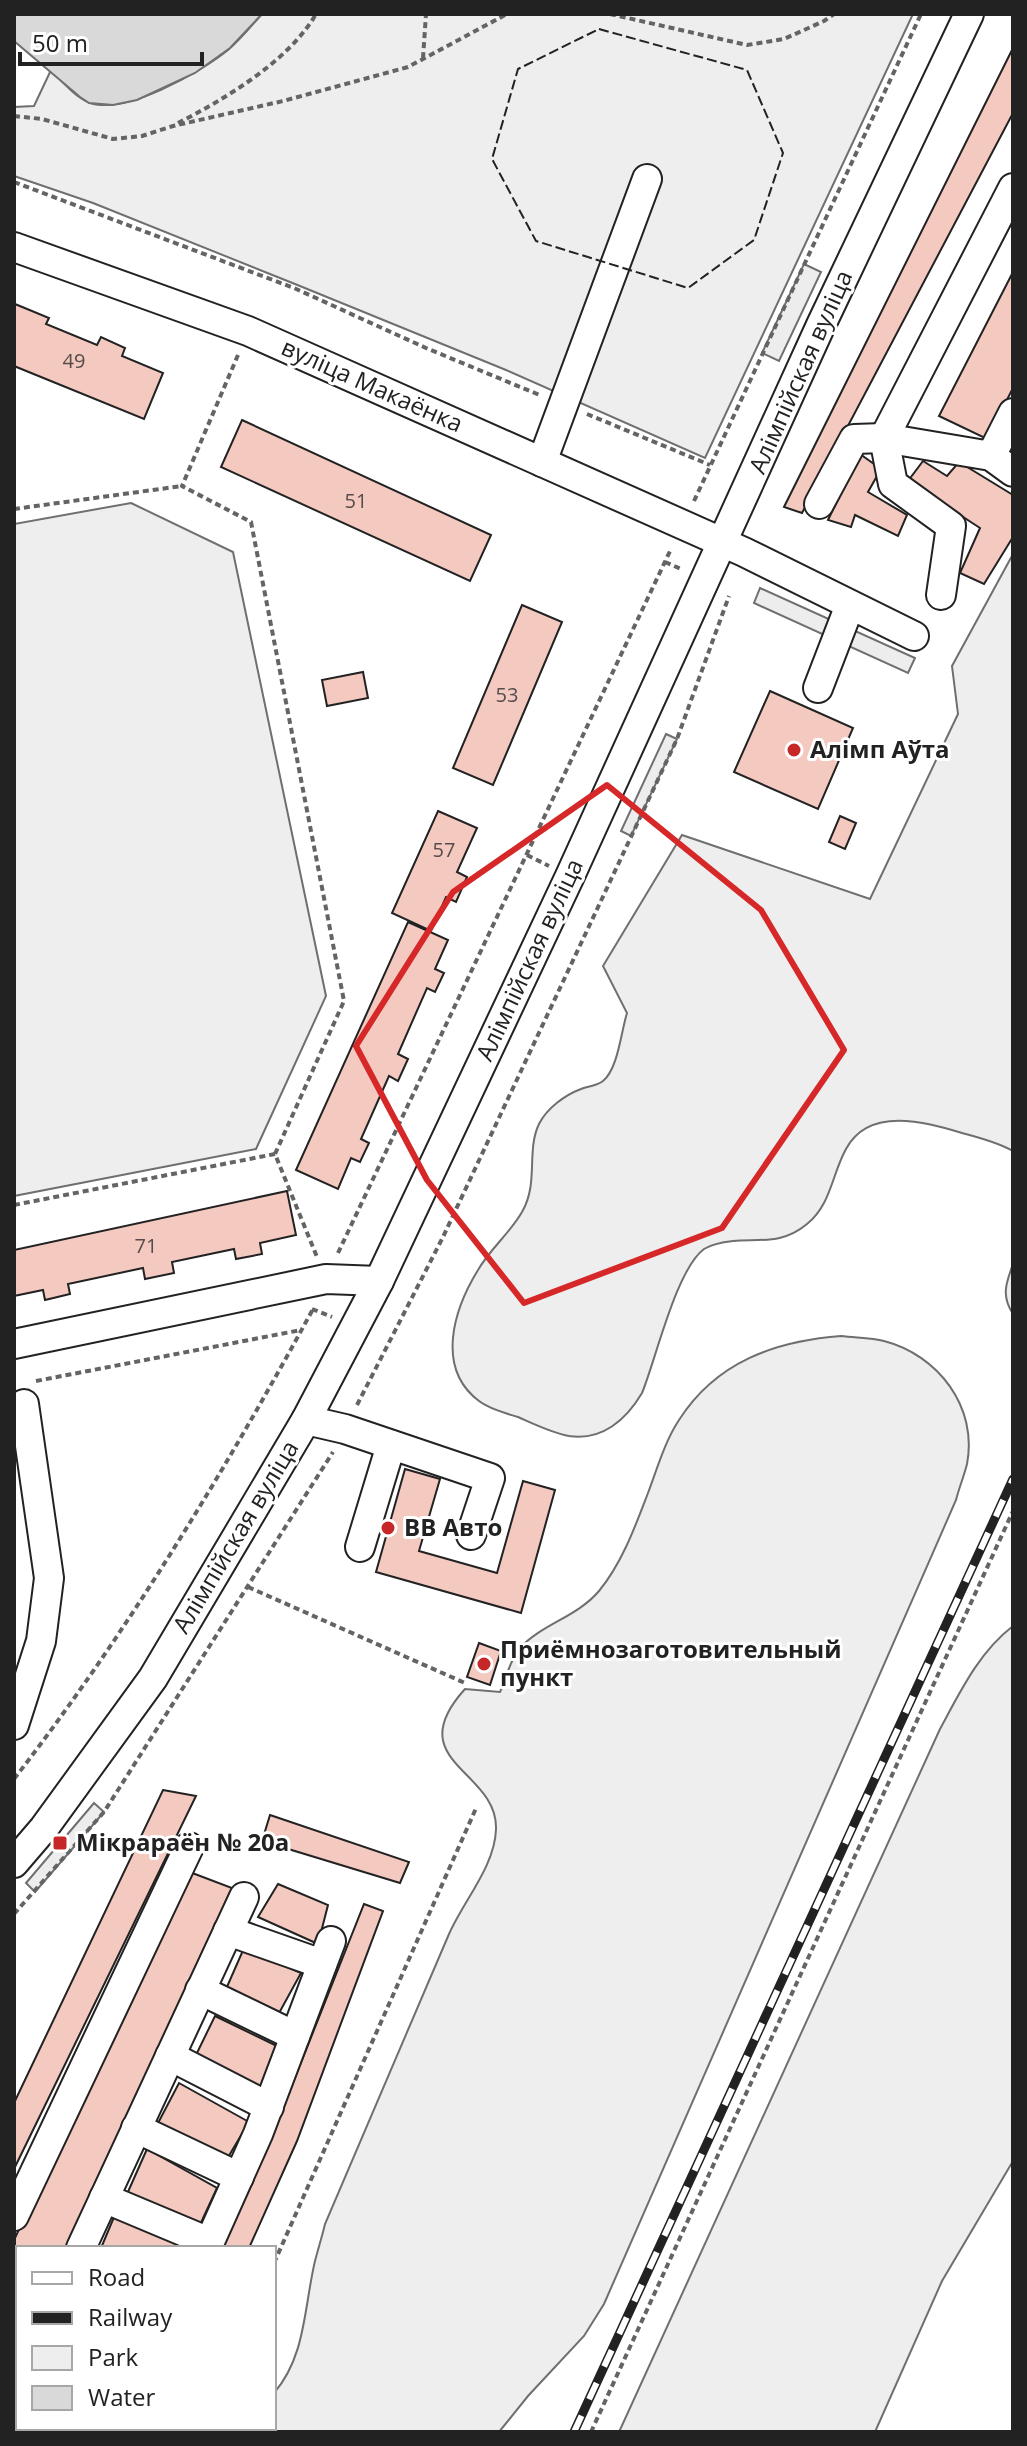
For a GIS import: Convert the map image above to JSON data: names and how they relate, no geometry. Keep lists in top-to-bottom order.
{
  "streets": {
    "street": ["Алімпійская вуліца", "вуліца Макаёнка"]
  },
  "crossings": [
    ["Алімпійская вуліца", "вуліца Макаёнка"]
  ],
  "places": {
    "other": ["Алімп Аўта", "ВВ Авто", "Приёмнозаготовительный пункт"],
    "transit": ["Мікрараён № 20а"]
  },
  "house_numbers": [
    "49",
    "51",
    "53",
    "57",
    "71"
  ],
  "legend": [
    "Road",
    "Railway",
    "Park",
    "Water"
  ],
  "scale_bar": "50 m"
}
